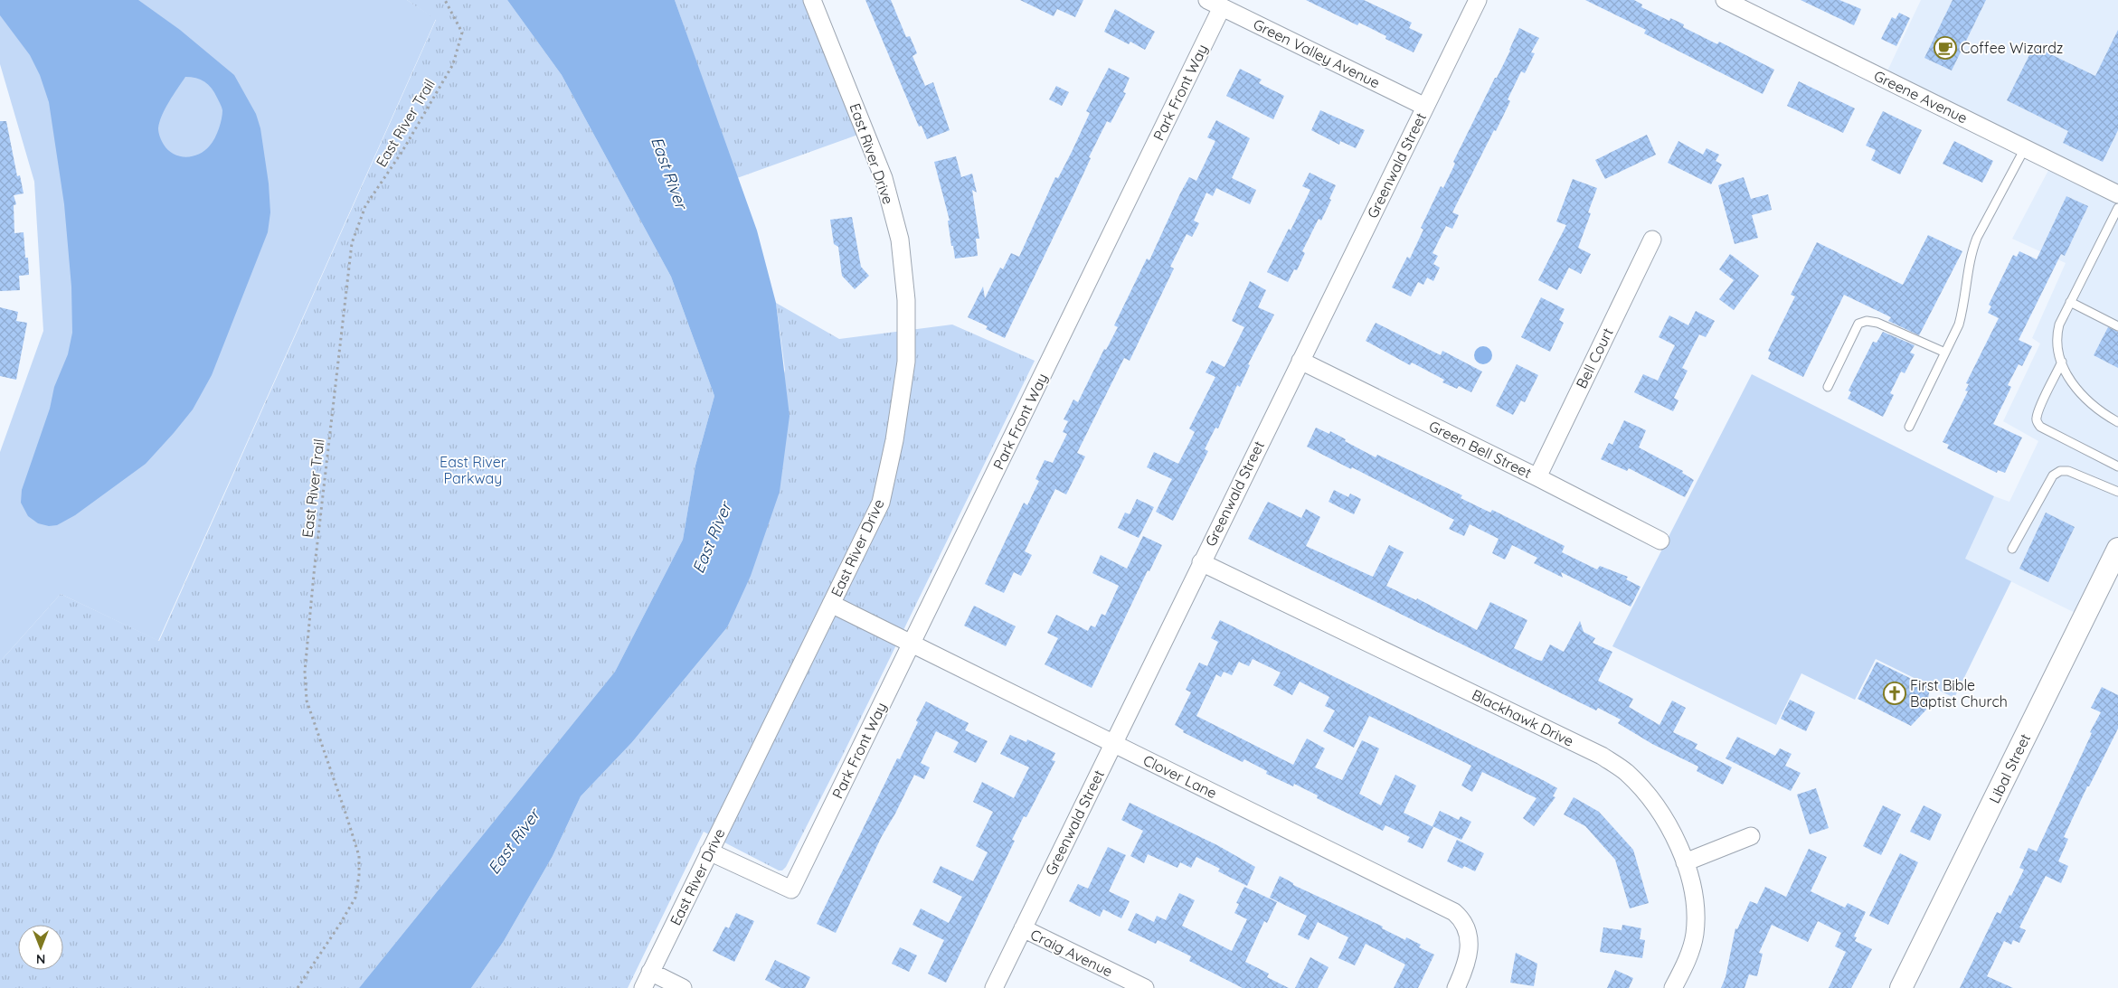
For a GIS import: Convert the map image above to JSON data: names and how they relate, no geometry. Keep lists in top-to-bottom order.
{
  "streets": {
    "street": [
      "Green Valley Avenue",
      "Park Front Way",
      "Greene Avenue",
      "East River Drive",
      "Greenwald Street",
      "Bell Court",
      "Green Bell Street",
      "Blackhawk Drive",
      "Libal Street",
      "Clover Lane",
      "Craig Avenue"
    ],
    "path": ["East River Trail"]
  },
  "crossings": [
    ["Green Valley Avenue", "Park Front Way"],
    ["Green Valley Avenue", "Greenwald Street"],
    ["Park Front Way", "East River Drive"],
    ["Park Front Way", "Clover Lane"],
    ["East River Drive", "Clover Lane"],
    ["Greenwald Street", "Green Bell Street"],
    ["Greenwald Street", "Blackhawk Drive"],
    ["Greenwald Street", "Clover Lane"],
    ["Greenwald Street", "Craig Avenue"],
    ["Bell Court", "Green Bell Street"]
  ],
  "water": ["East River"],
  "parks": ["East River Parkway"],
  "places": {
    "cafe": ["Coffee Wizardz"],
    "church": ["First Bible Baptist Church"]
  },
  "north": "bottom"
}
